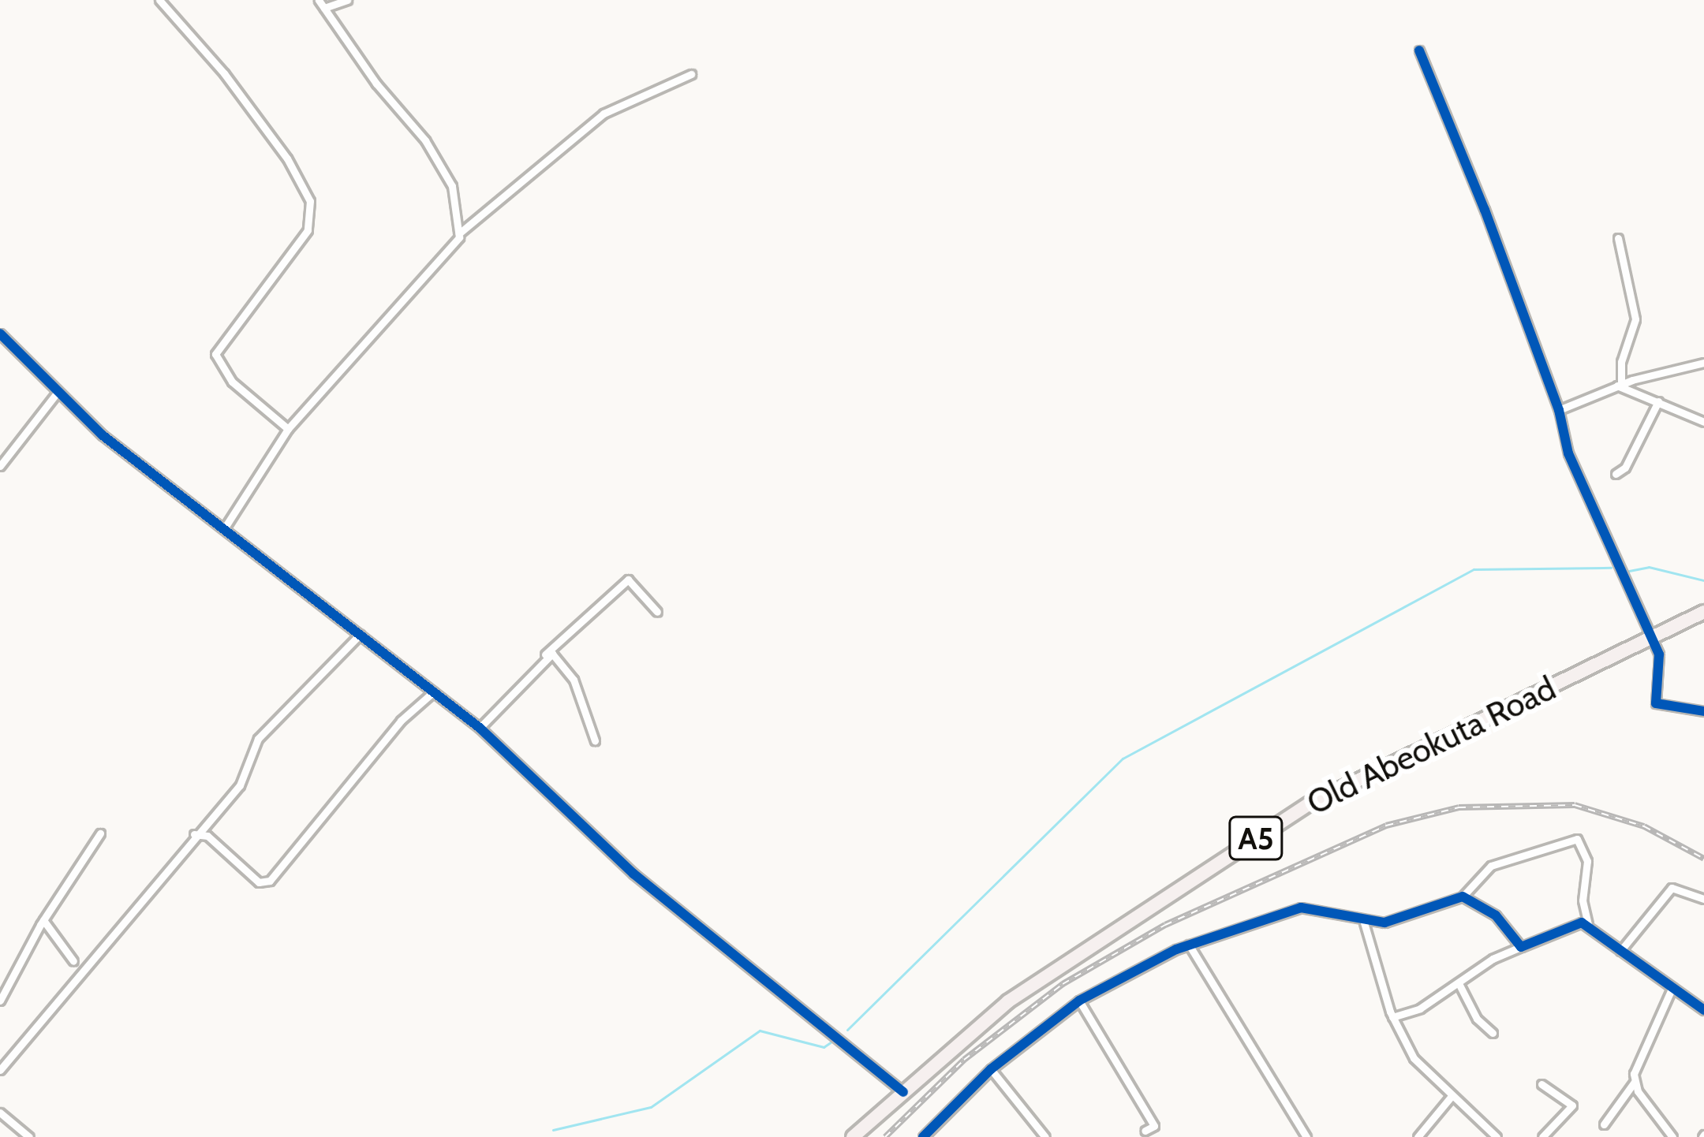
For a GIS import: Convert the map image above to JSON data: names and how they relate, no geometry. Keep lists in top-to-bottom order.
{
  "streets": {
    "highway": ["Old Abeokuta Road", "A5"]
  }
}
